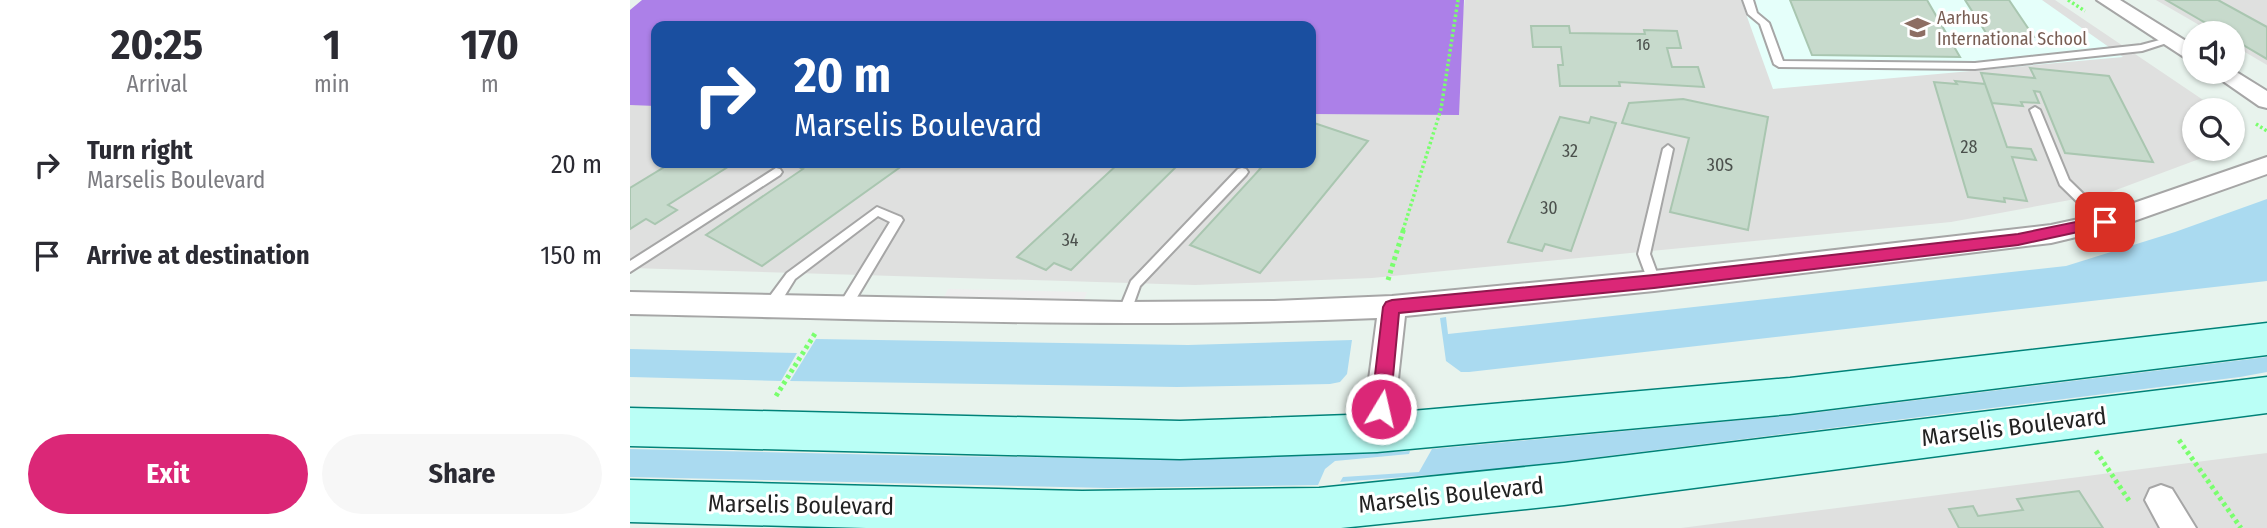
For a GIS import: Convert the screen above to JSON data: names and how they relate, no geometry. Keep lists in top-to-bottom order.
{
  "streets": {
    "main road": ["Marselis Boulevard"]
  },
  "places": {
    "school or university": ["Aarhus International School"]
  },
  "house_numbers": [
    "16",
    "28",
    "32",
    "30S",
    "30",
    "34"
  ],
  "page": {
    "eta": [
      "20:25",
      "Arrival",
      "1",
      "min",
      "170",
      "m"
    ],
    "turn": ["20 m", "Marselis Boulevard"],
    "list": [
      {
        "name": "Turn right",
        "note": "Marselis Boulevard",
        "value": "20 m"
      },
      {
        "name": "Arrive at destination",
        "value": "150 m"
      }
    ],
    "buttons": ["Exit", "Share"]
  }
}
